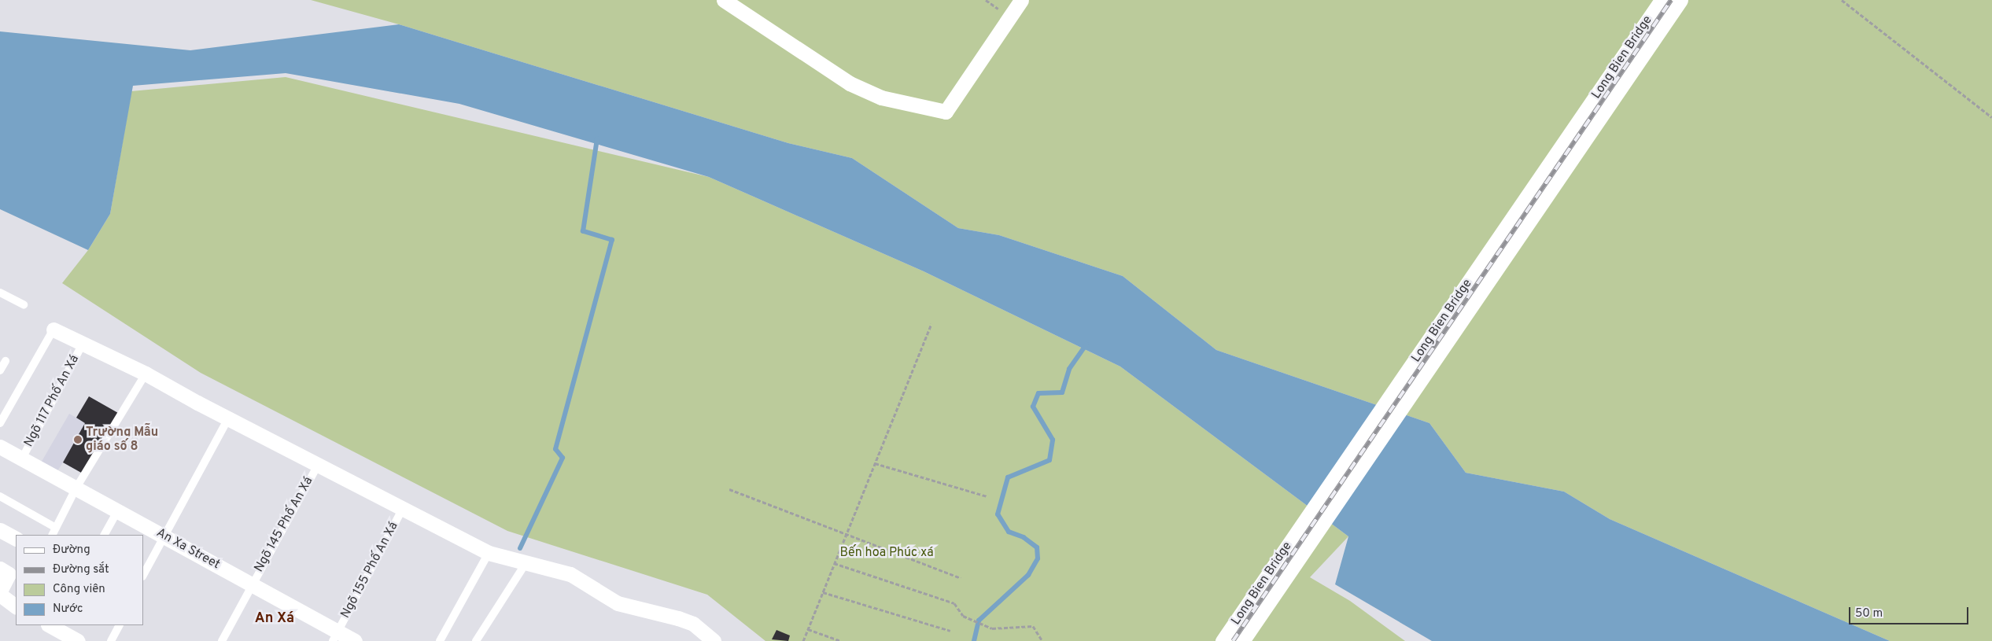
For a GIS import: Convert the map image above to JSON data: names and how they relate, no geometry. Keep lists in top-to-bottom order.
{
  "streets": {
    "street": ["Long Bien Bridge", "An Xa Street"],
    "lane": ["Ngõ 117 Phố An Xá", "Ngõ 145 Phố An Xá", "Ngõ 155 Phố An Xá"]
  },
  "crossings": [
    ["Ngõ 117 Phố An Xá", "An Xa Street"],
    ["Ngõ 145 Phố An Xá", "An Xa Street"],
    ["An Xa Street", "Ngõ 155 Phố An Xá"]
  ],
  "districts": ["An Xá"],
  "parks": ["Bến hoa Phúc xá"],
  "places": ["Trường Mẫu giáo số 8"],
  "legend": [
    "Đường",
    "Đường sắt",
    "Công viên",
    "Nước"
  ],
  "scale_bar": "50 m"
}
